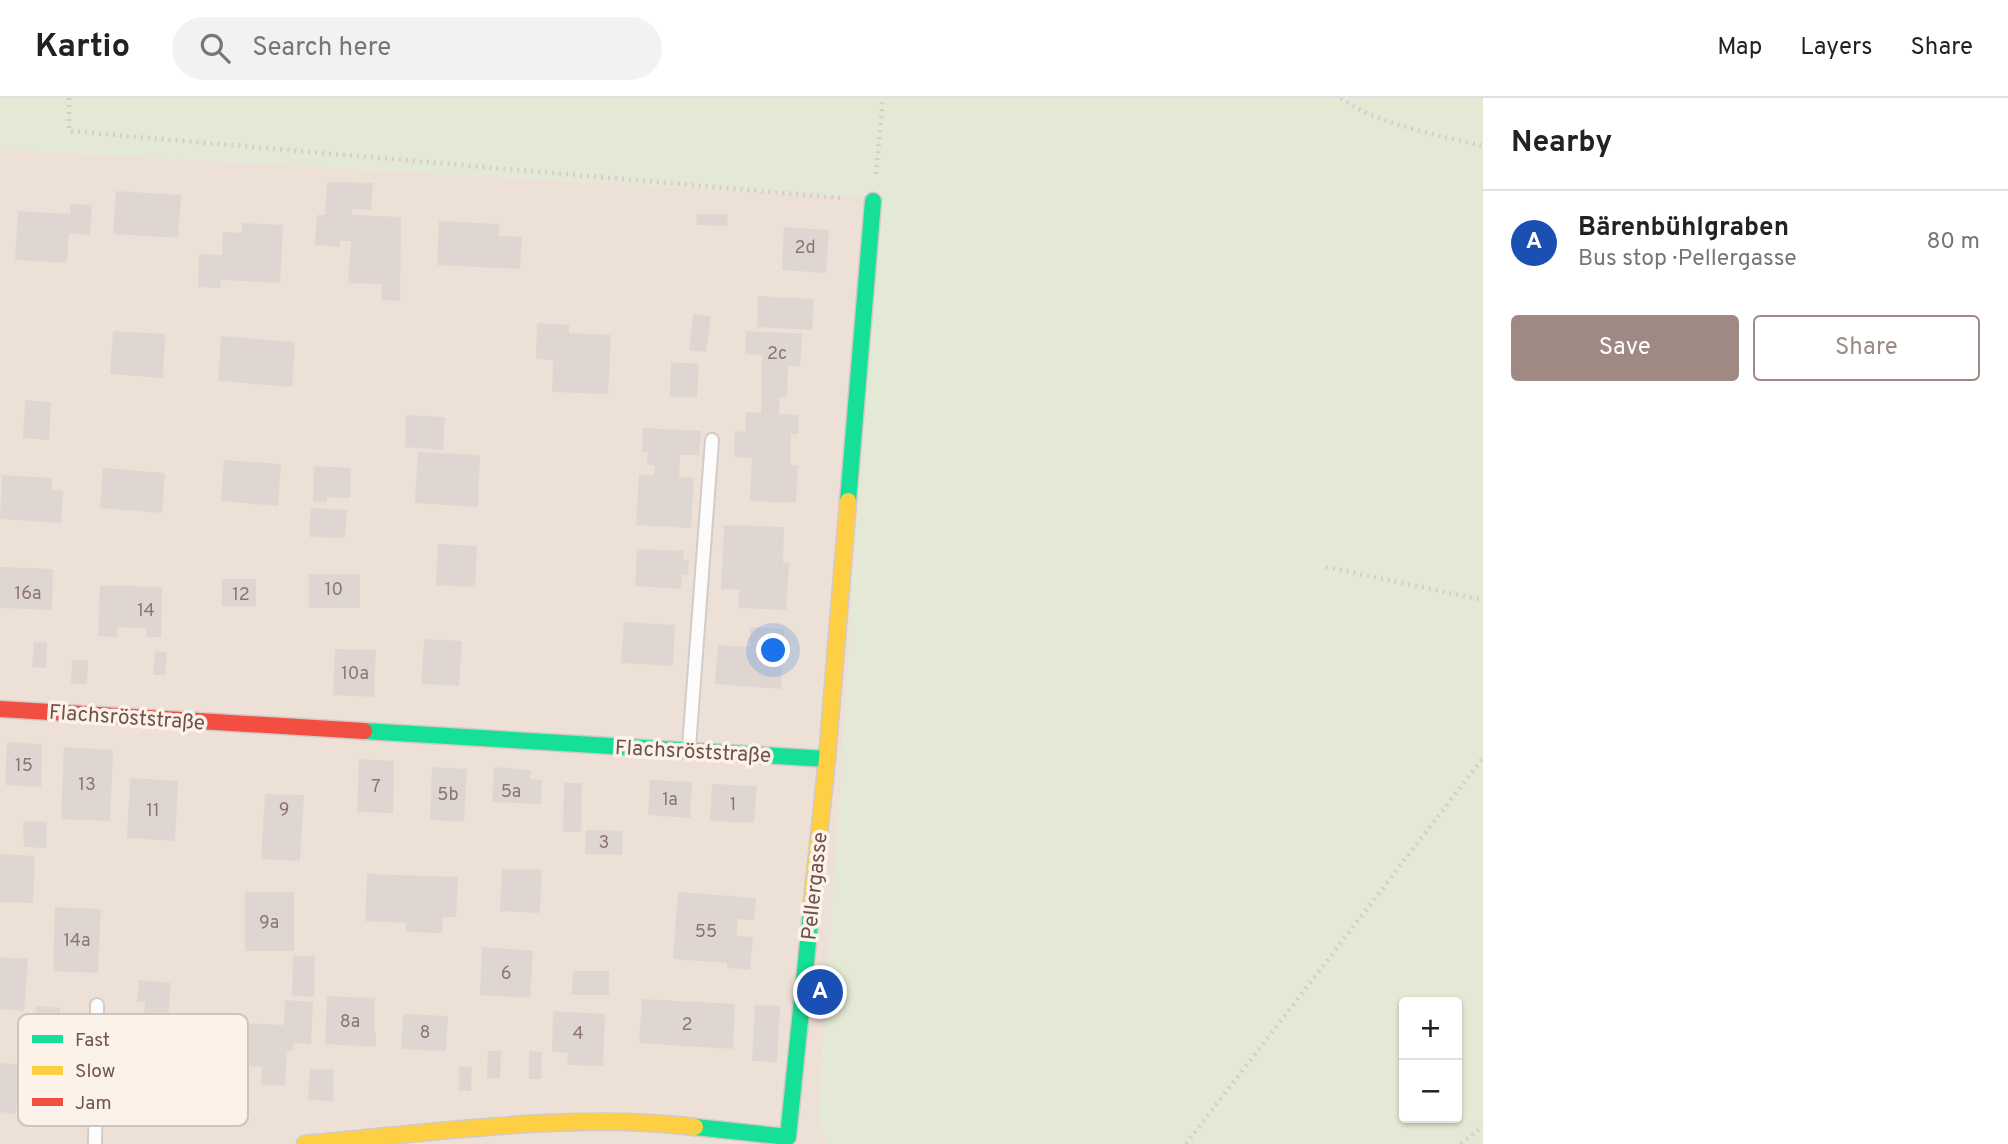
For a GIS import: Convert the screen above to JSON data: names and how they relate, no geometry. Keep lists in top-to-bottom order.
{
  "streets": {
    "street": ["Flachsröststraße", "Pellergasse"]
  },
  "crossings": [
    ["Flachsröststraße", "Pellergasse"]
  ],
  "house_numbers": [
    "2d",
    "2c",
    "10",
    "16a",
    "12",
    "14",
    "10a",
    "15",
    "13",
    "7",
    "5a",
    "5b",
    "1a",
    "1",
    "9",
    "11",
    "3",
    "9a",
    "55",
    "14a",
    "6",
    "8a",
    "2",
    "8",
    "4"
  ],
  "legend": ["Fast", "Slow", "Jam"],
  "page": {
    "header": "Kartio",
    "search": "Search here",
    "nav": ["Map", "Layers", "Share"],
    "heading": "Nearby",
    "list": [
      {
        "mark": "A",
        "name": "Bärenbühlgraben",
        "note": "Bus stop · Pellergasse",
        "value": "80 m"
      }
    ],
    "buttons": ["Save", "Share"],
    "pins": "A",
    "map_buttons": ["+", "−"]
  }
}
